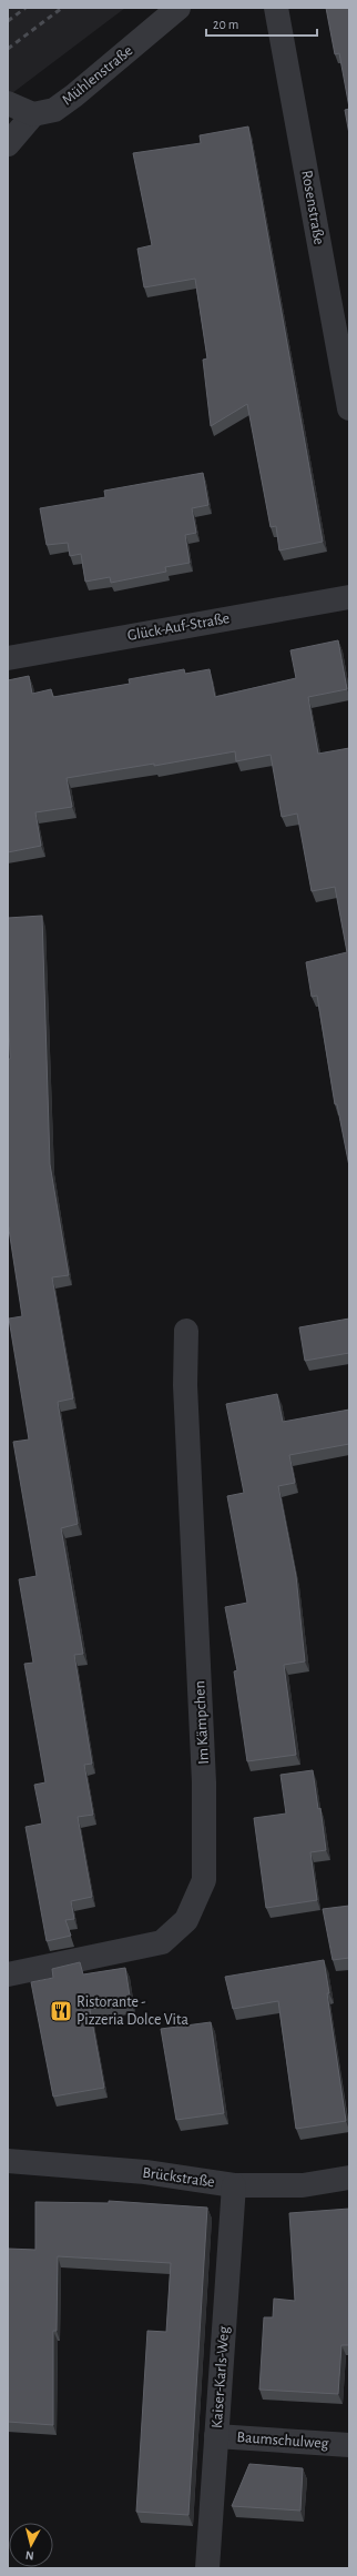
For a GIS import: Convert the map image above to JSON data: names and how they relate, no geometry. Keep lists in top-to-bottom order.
{
  "streets": {
    "street": [
      "Mühlenstraße",
      "Rosenstraße",
      "Glück-Auf-Straße",
      "Im Kämpchen",
      "Brückstraße",
      "Kaiser-Karls-Weg",
      "Baumschulweg"
    ]
  },
  "crossings": [
    ["Brückstraße", "Kaiser-Karls-Weg"],
    ["Kaiser-Karls-Weg", "Baumschulweg"]
  ],
  "places": {
    "restaurant": ["Ristorante - Pizzeria Dolce Vita"]
  },
  "scale_bar": "20 m",
  "north": "bottom"
}
